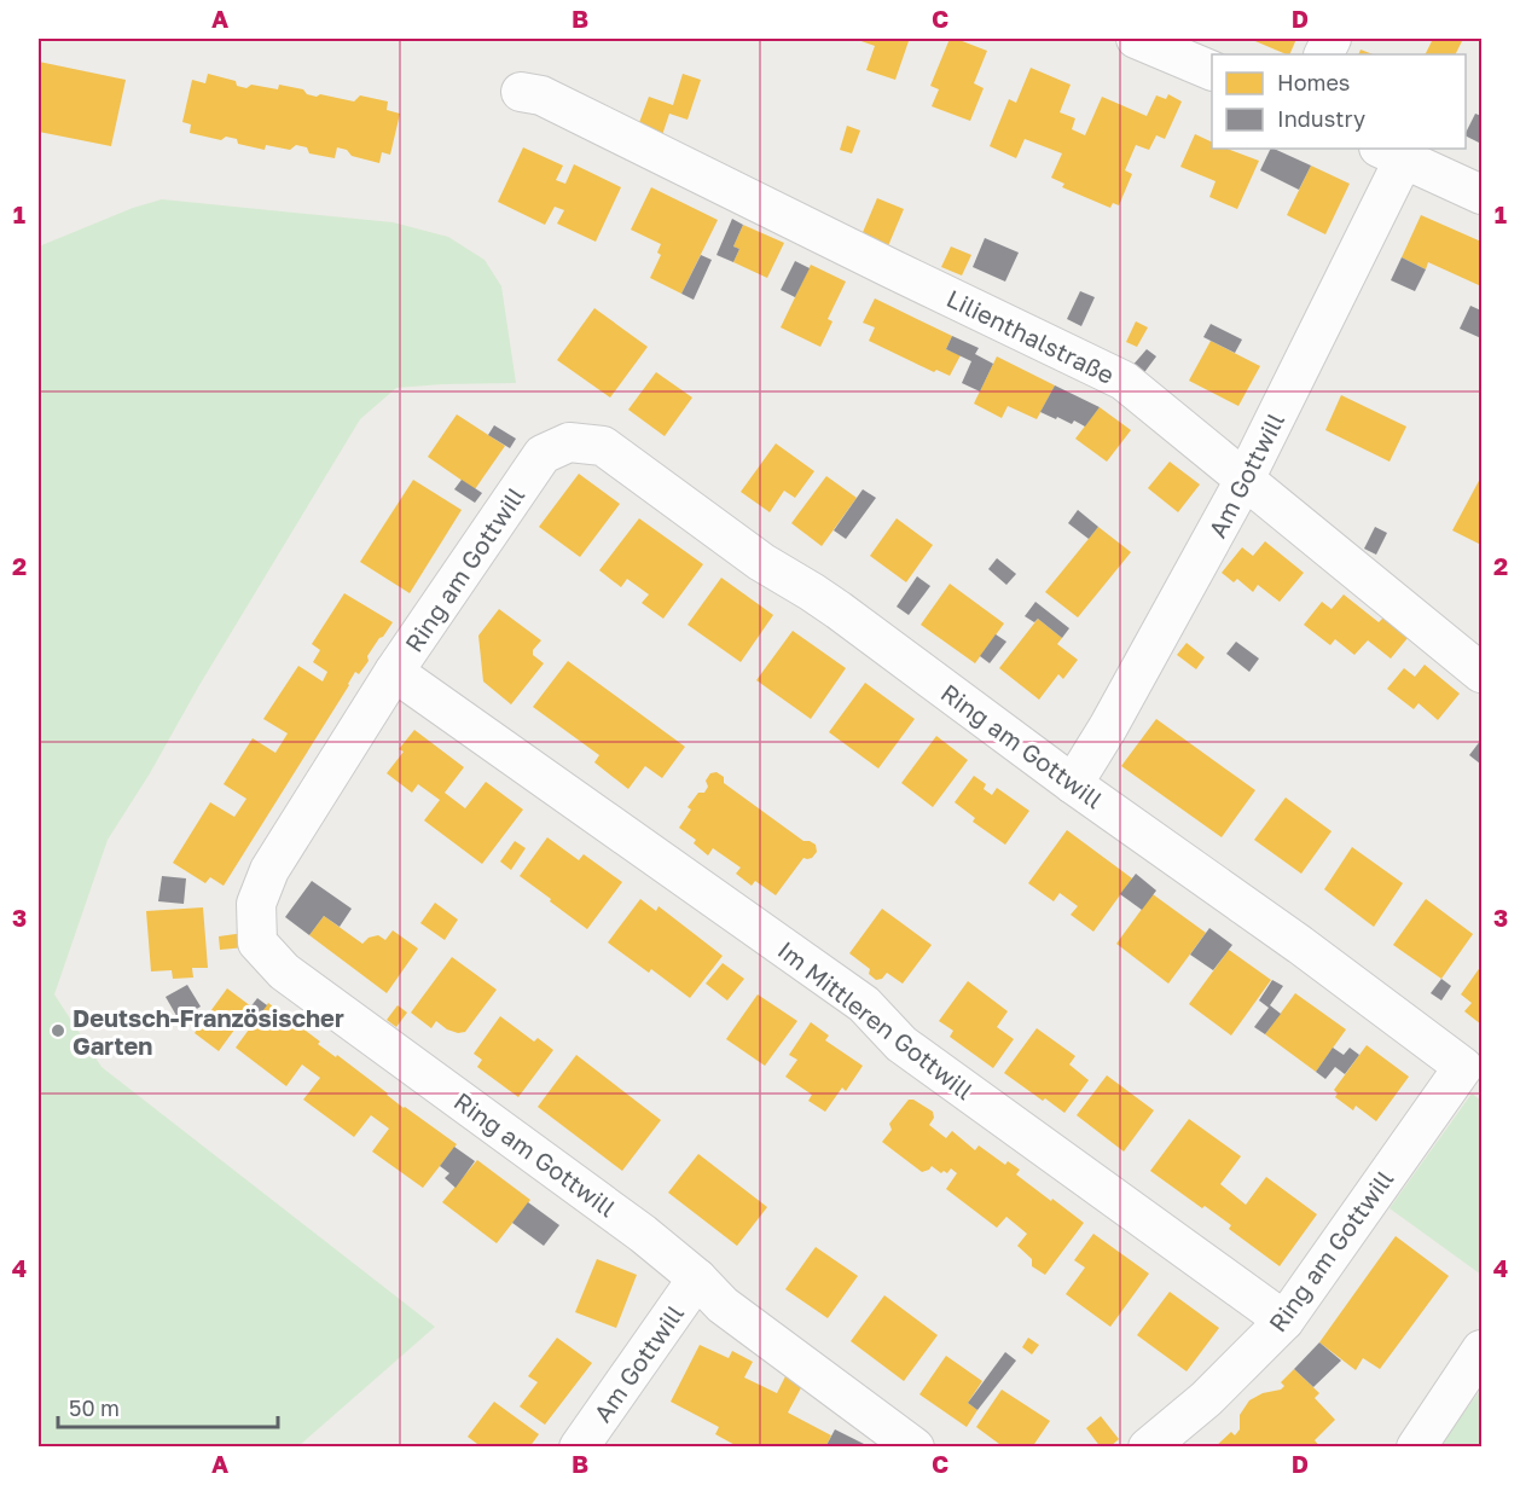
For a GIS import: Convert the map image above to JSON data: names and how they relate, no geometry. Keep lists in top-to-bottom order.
{
  "streets": {
    "street": [
      "Lilienthalstraße",
      "Am Gottwill",
      "Ring am Gottwill",
      "Im Mittleren Gottwill"
    ]
  },
  "crossings": [
    ["Lilienthalstraße", "Am Gottwill"],
    ["Am Gottwill", "Ring am Gottwill"],
    ["Ring am Gottwill", "Im Mittleren Gottwill"]
  ],
  "places": ["Deutsch-Französischer Garten"],
  "legend": ["Homes", "Industry"],
  "scale_bar": "50 m",
  "grid": {
    "columns": [
      "A",
      "B",
      "C",
      "D"
    ],
    "rows": [
      "1",
      "2",
      "3",
      "4"
    ]
  }
}
